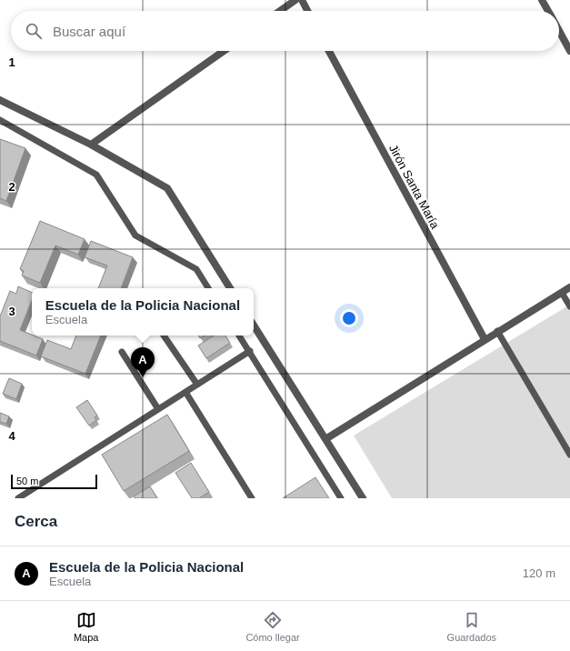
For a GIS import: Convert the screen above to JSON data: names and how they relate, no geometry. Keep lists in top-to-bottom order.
{
  "streets": {
    "street": ["Jirón Santa María"]
  },
  "scale_bar": "50 m",
  "page": {
    "search": "Buscar aquí",
    "popup": ["Escuela de la Policia Nacional", "Escuela"],
    "pins": "A",
    "scale": "50 m",
    "heading": "Cerca",
    "list": [
      {
        "mark": "A",
        "name": "Escuela de la Policia Nacional",
        "note": "Escuela",
        "value": "120 m"
      }
    ],
    "nav": ["Mapa", "Cómo llegar", "Guardados"]
  },
  "grid": {
    "rows": [
      "1",
      "2",
      "3",
      "4"
    ]
  }
}
